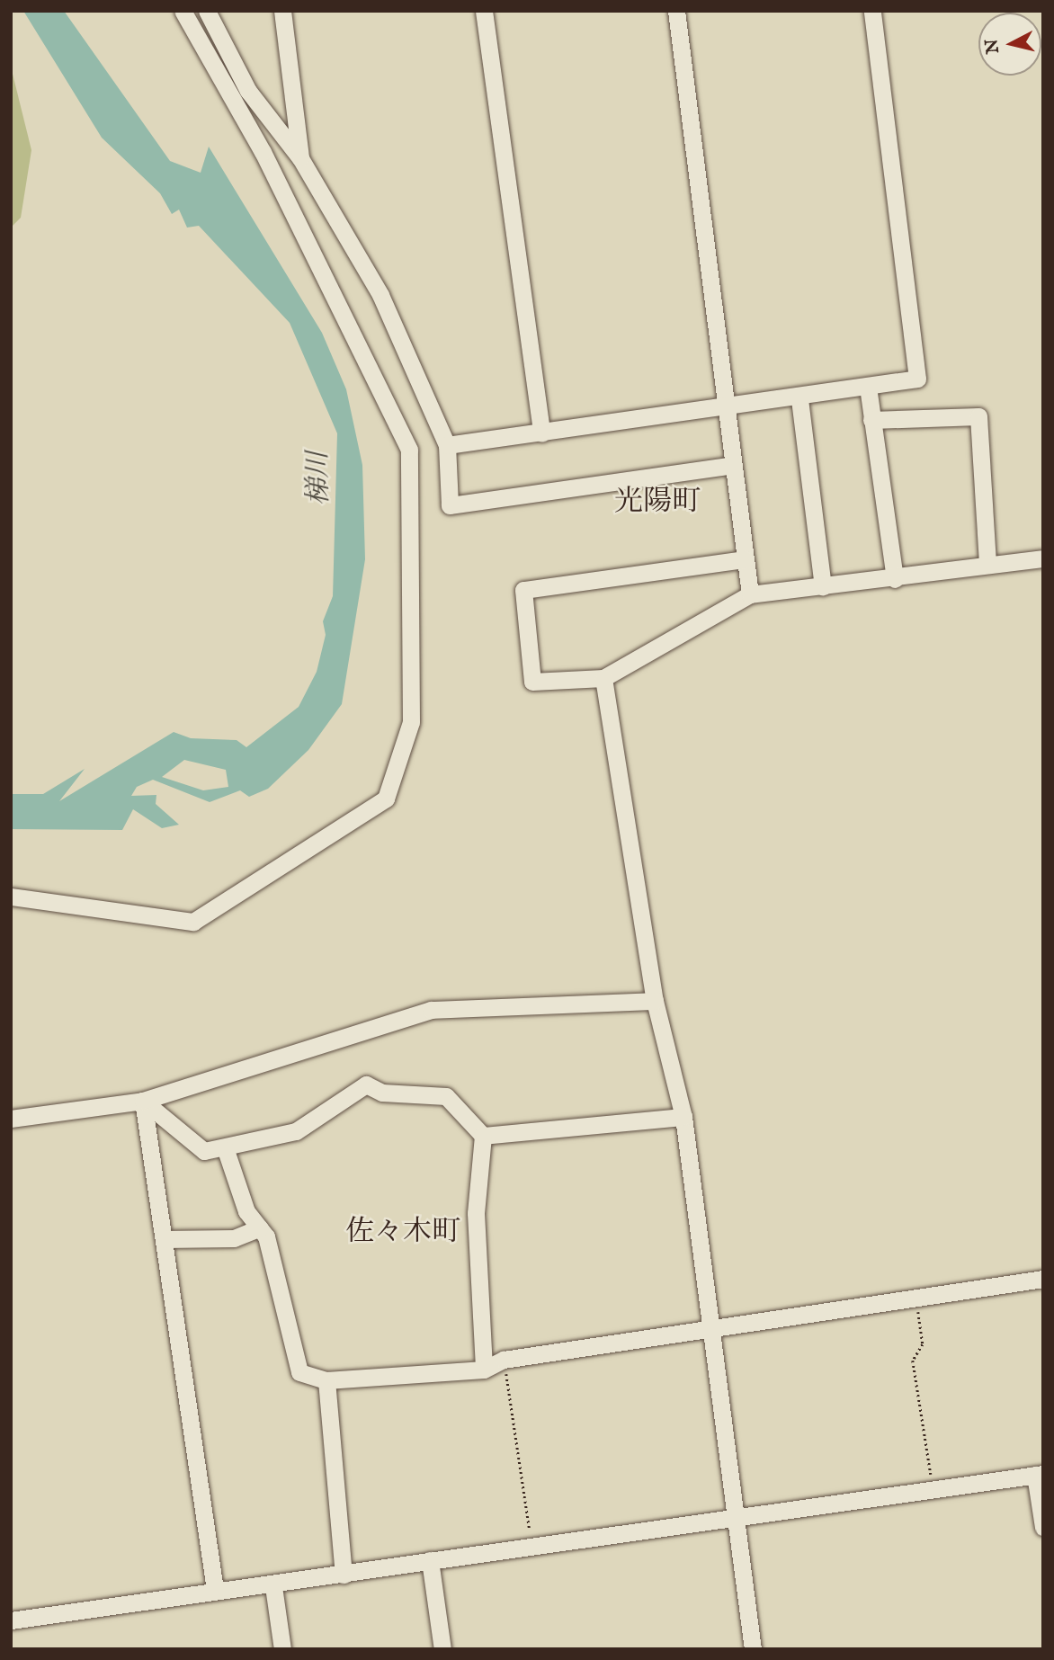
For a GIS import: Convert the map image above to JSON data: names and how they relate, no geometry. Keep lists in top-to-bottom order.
{
  "districts": ["光陽町", "佐々木町"],
  "water": ["梯川"],
  "north": "left"
}
